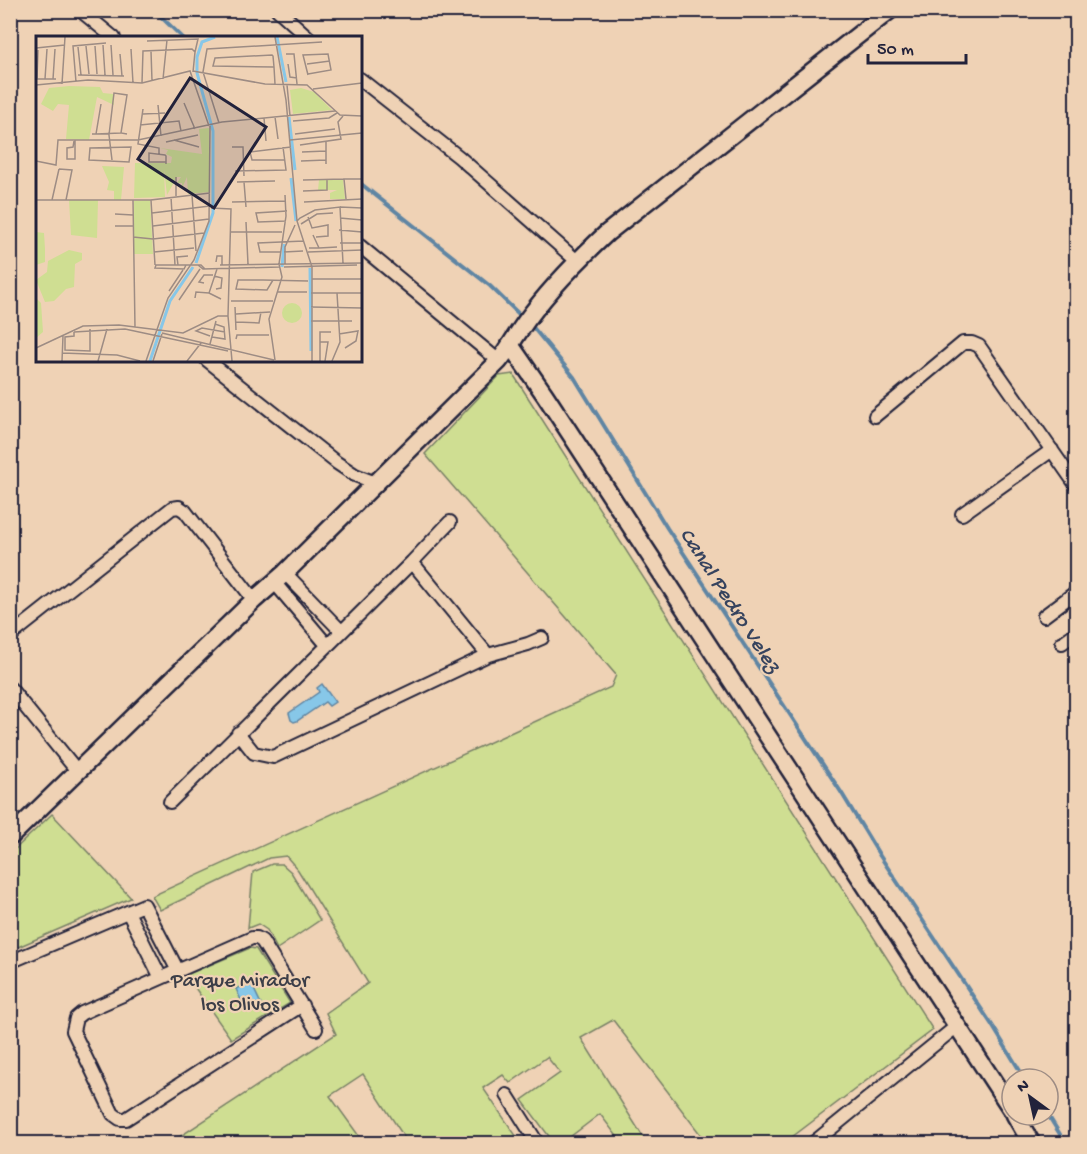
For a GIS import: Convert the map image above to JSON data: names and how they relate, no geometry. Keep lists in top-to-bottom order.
{
  "water": ["Canal Pedro Velez"],
  "parks": ["Parque Mirador los Olivos"],
  "scale_bar": "50 m",
  "north": "top left"
}
